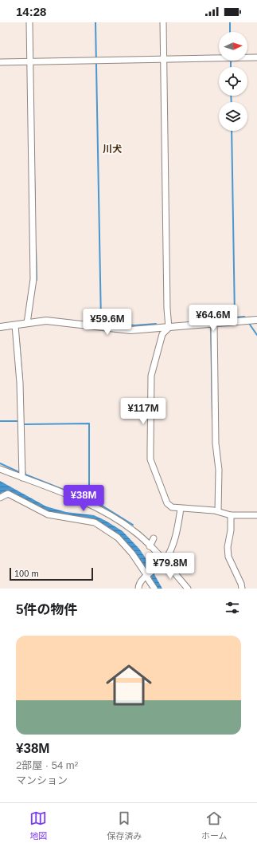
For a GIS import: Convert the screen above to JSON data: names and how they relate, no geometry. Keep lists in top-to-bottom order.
{
  "districts": ["川犬"],
  "scale_bar": "100 m",
  "north": "right",
  "page": {
    "status": "14:28",
    "price": [
      "¥64.6M",
      "¥59.6M",
      "¥117M",
      "¥38M",
      "¥79.8M"
    ],
    "scale": "100 m",
    "heading": "5件の物件",
    "list": [
      {
        "name": "¥38M",
        "note": "2部屋 · 54 m² · マンション"
      }
    ],
    "tabs": ["地図", "保存済み", "ホーム"]
  }
}
